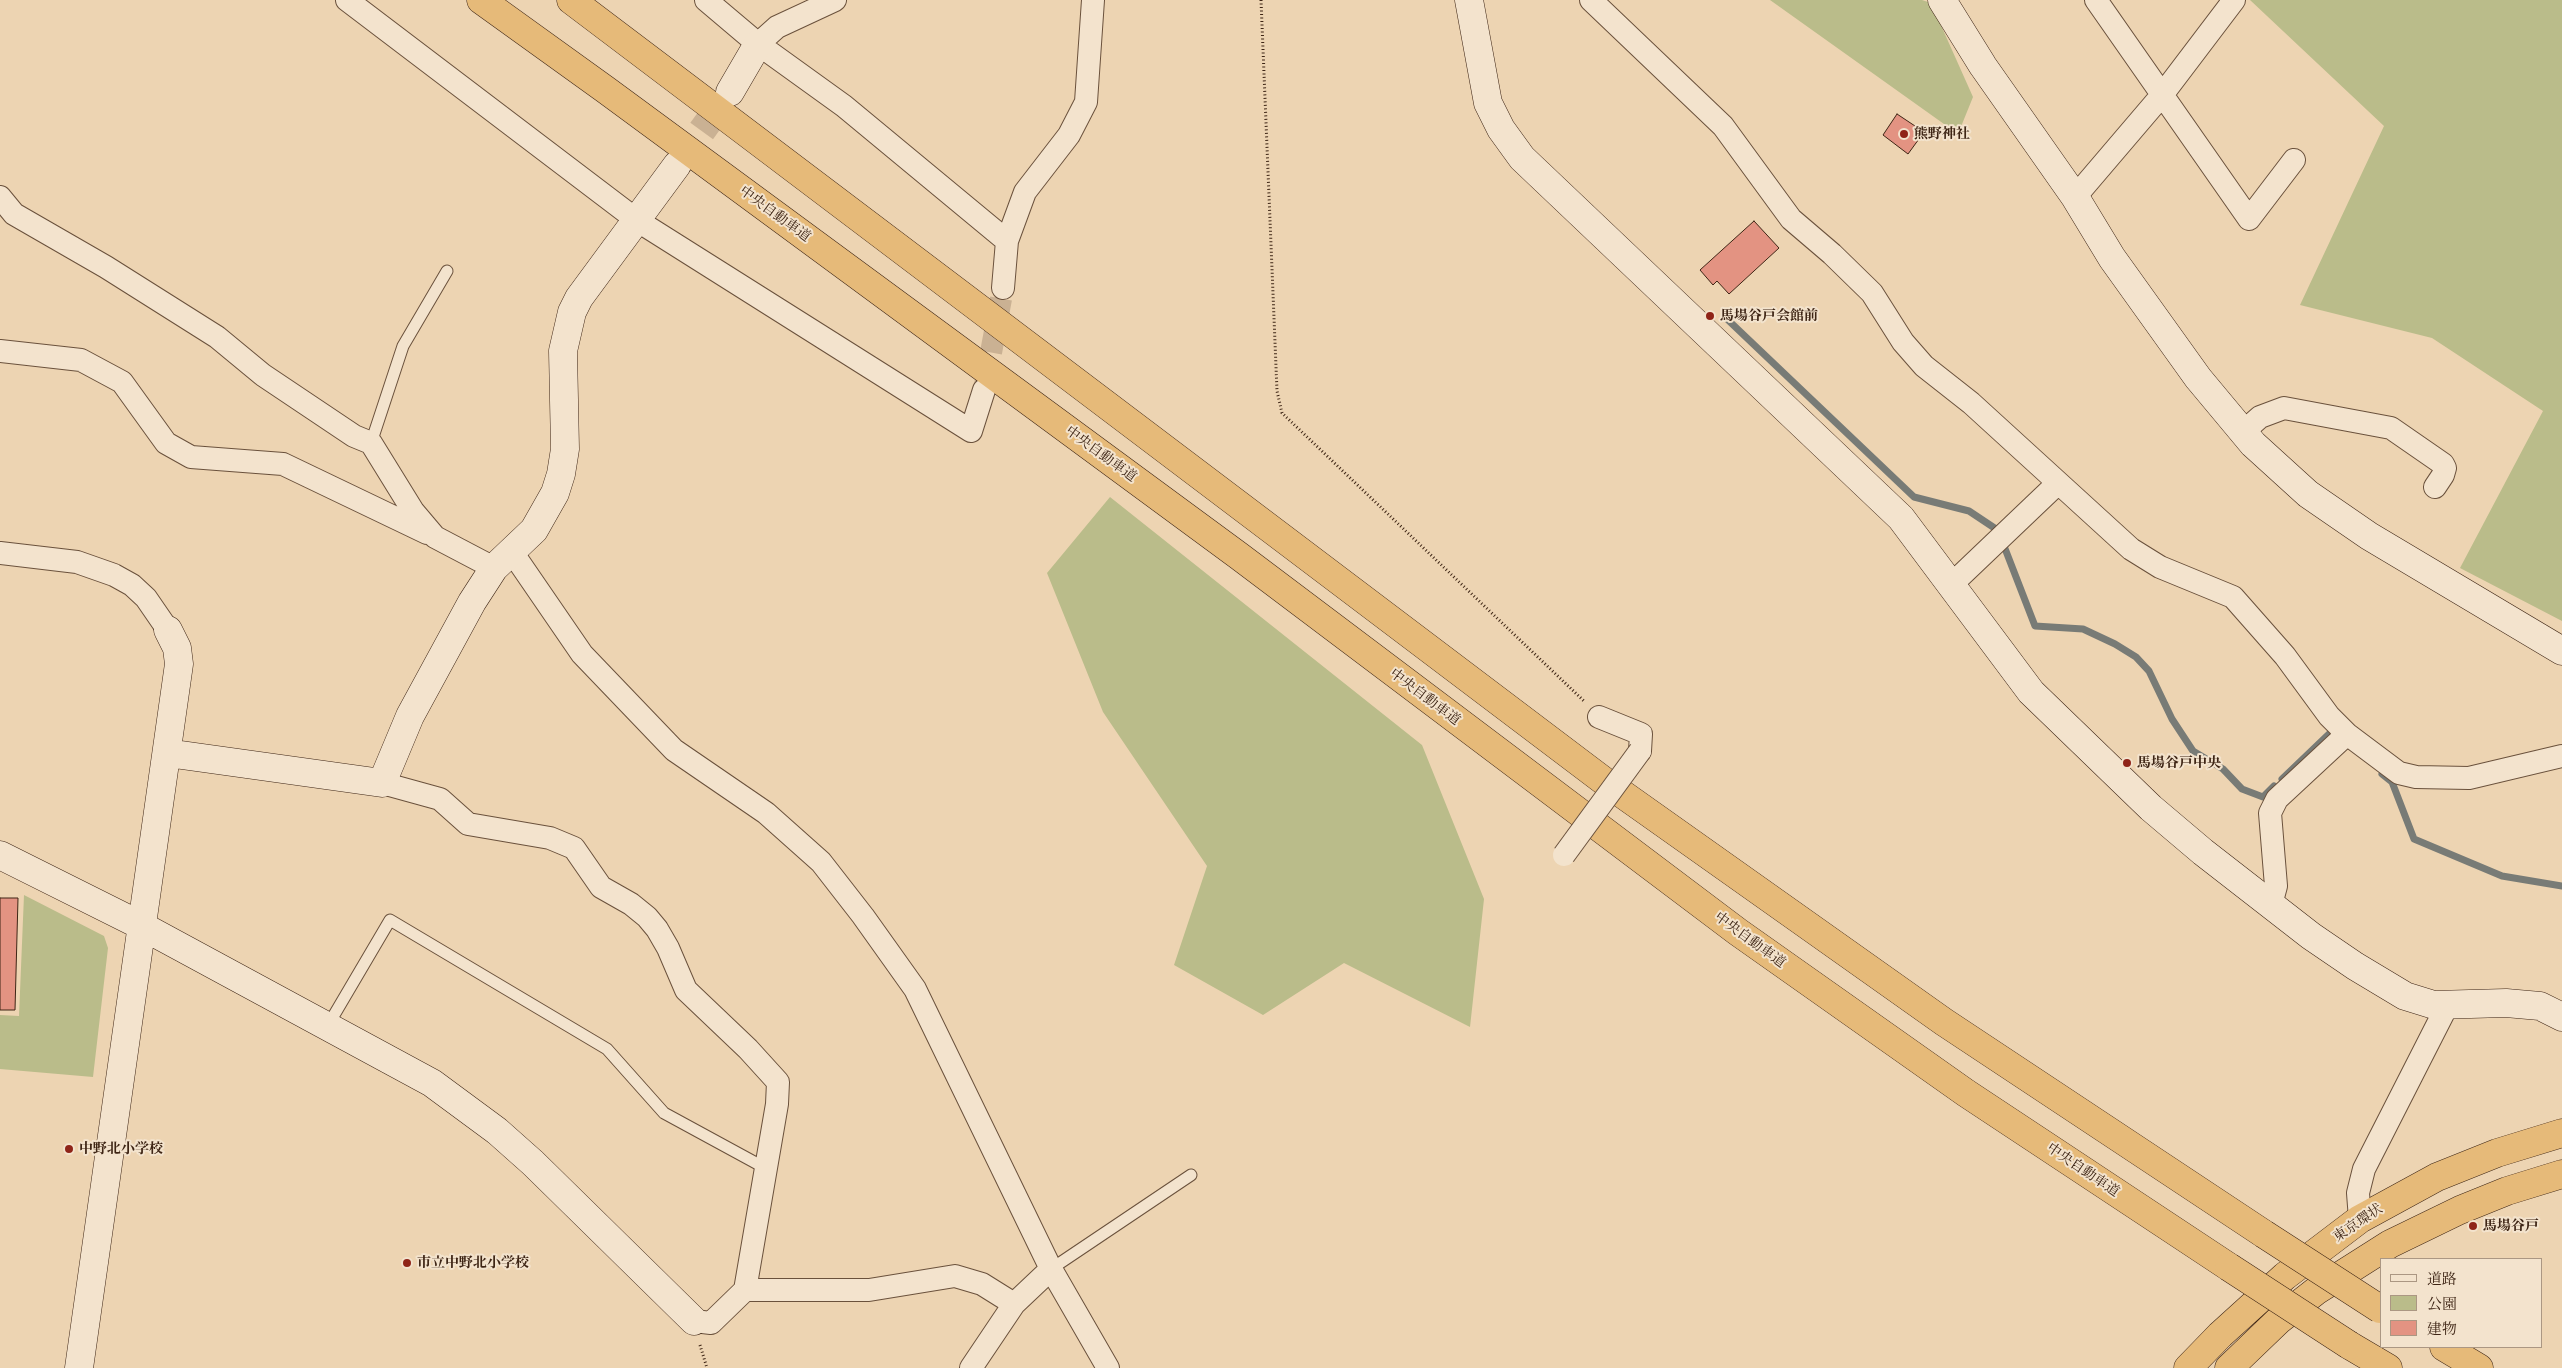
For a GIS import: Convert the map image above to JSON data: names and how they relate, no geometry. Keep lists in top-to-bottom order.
{
  "streets": {
    "highway": ["中央自動車道", "東京環状"]
  },
  "places": [
    "熊野神社",
    "馬場谷戸会館前",
    "馬場谷戸中央",
    "中野北小学校",
    "馬場谷戸",
    "市立中野北小学校"
  ],
  "legend": ["道路", "公園", "建物"]
}
